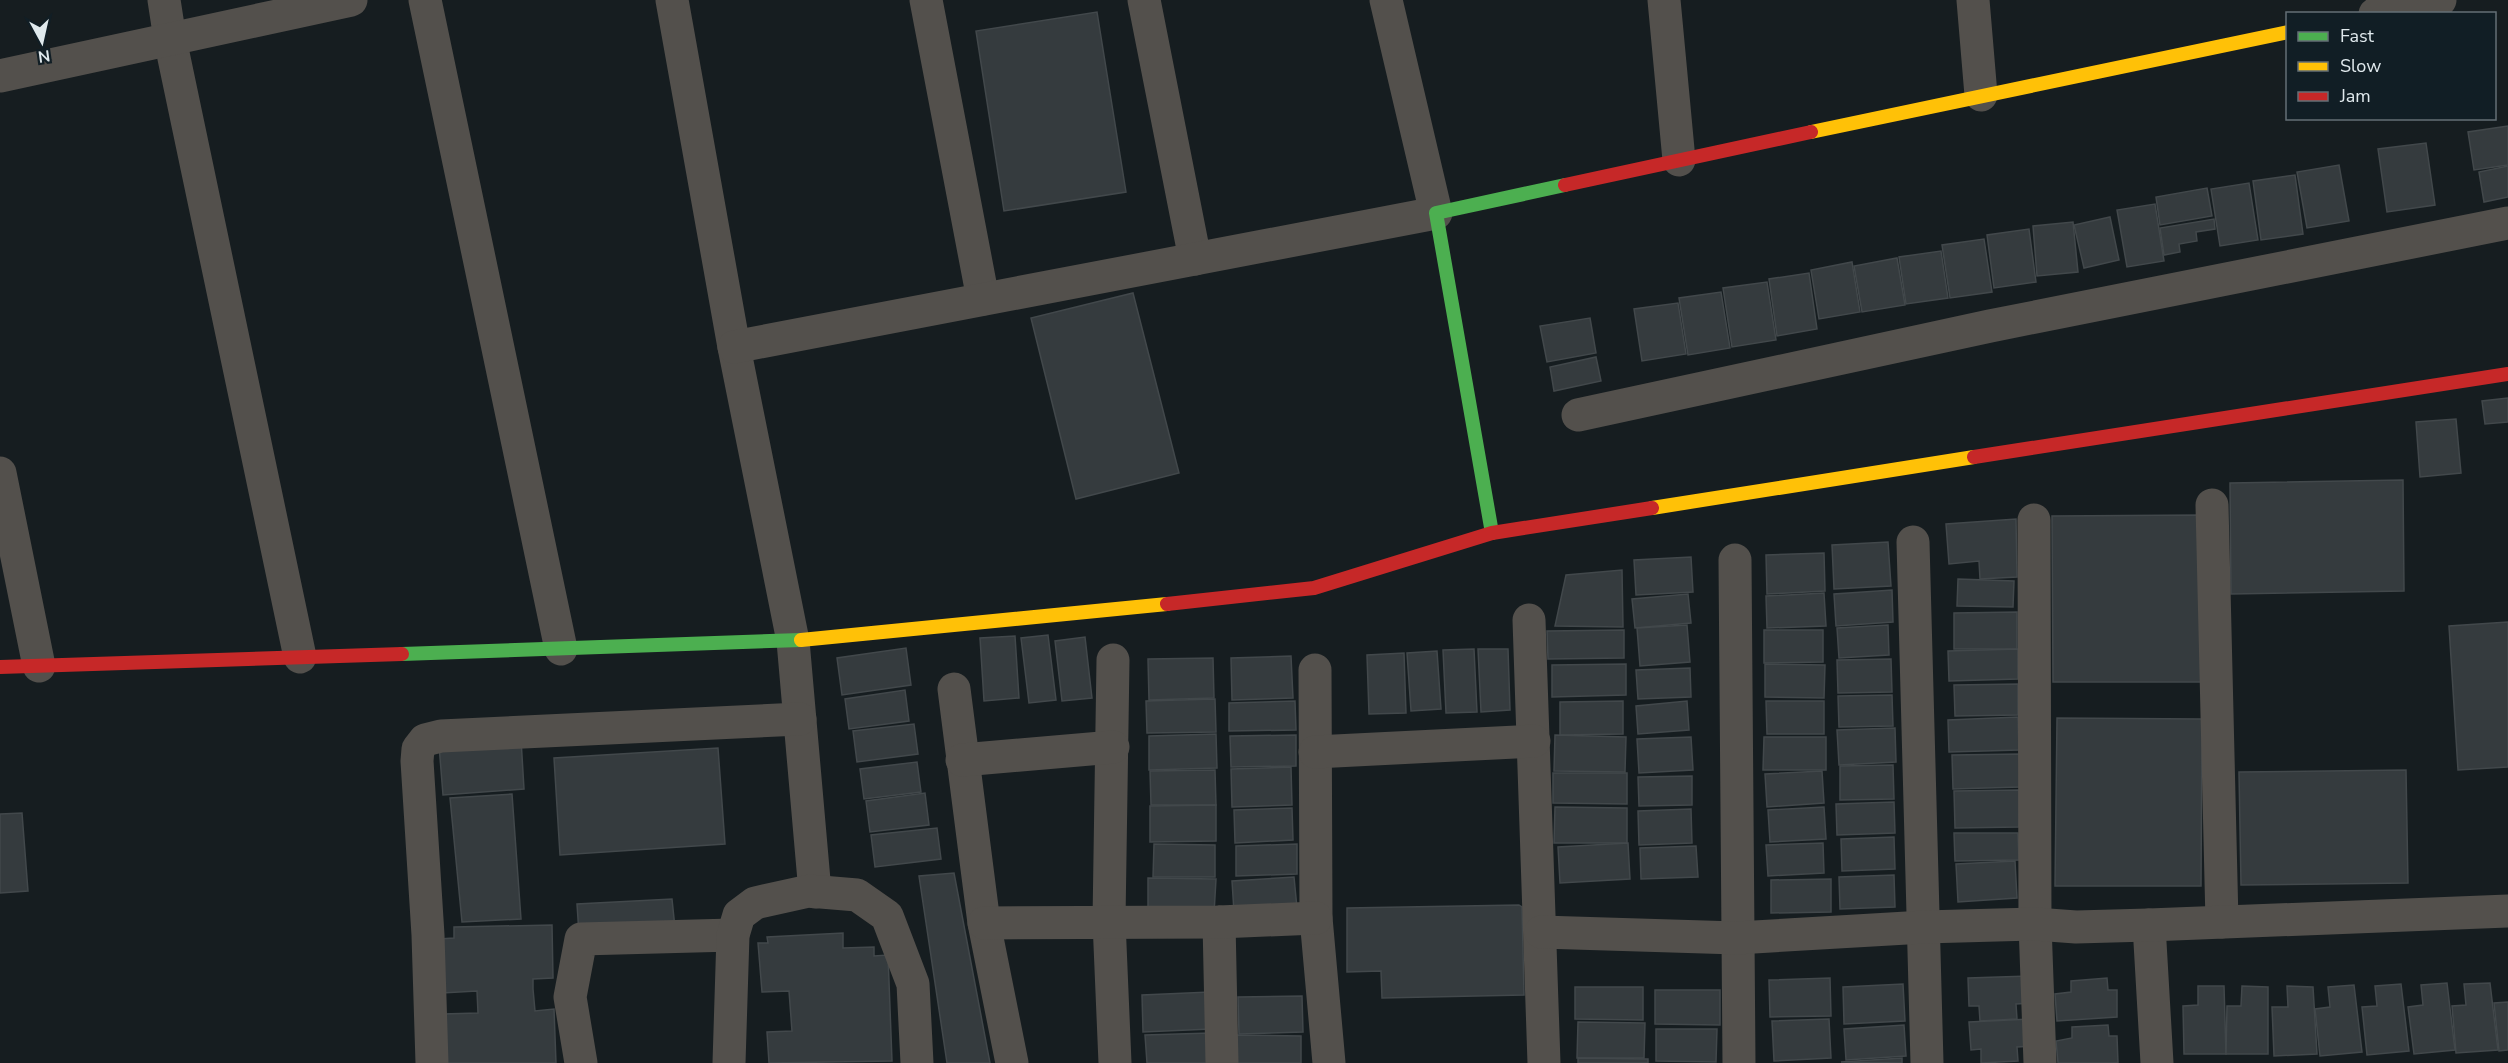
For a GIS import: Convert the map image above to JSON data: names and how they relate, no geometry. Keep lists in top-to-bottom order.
{
  "legend": ["Fast", "Slow", "Jam"],
  "north": "bottom"
}
